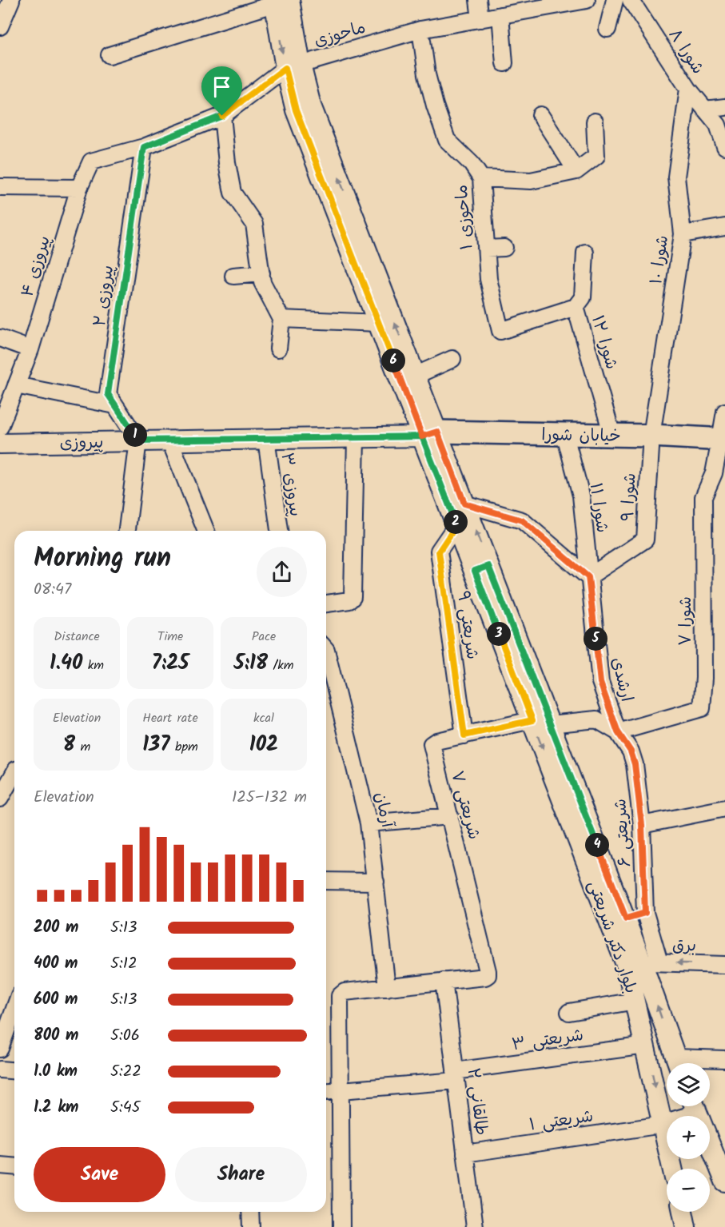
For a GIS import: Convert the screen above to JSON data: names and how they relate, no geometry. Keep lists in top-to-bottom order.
{
  "streets": {
    "main road": ["خیابان شورا"],
    "street": [
      "ماحوزی",
      "شورا ۸",
      "ماحوزی ۱",
      "شورا ۱۰",
      "پیروزی ۴",
      "پیروزی ۲",
      "شورا ۱۲",
      "پیروزی",
      "پیروزی ۳",
      "شورا ۹",
      "شورا ۱۱",
      "شورا ۷",
      "شریعتی ۹",
      "ارشدی",
      "شریعتی ۷",
      "آرمان",
      "شریعتی ۶",
      "بلوار دکتر شریعتی",
      "برق",
      "شریعتی ۳",
      "طالقانی ۲",
      "شریعتی ۱"
    ]
  },
  "crossings": [
    ["ماحوزی", "ماحوزی ۱"],
    ["ماحوزی", "پیروزی ۴"],
    ["ماحوزی", "بلوار دکتر شریعتی"],
    ["شورا ۸", "شورا ۱۰"],
    ["ماحوزی ۱", "شورا ۱۲"],
    ["شورا ۱۰", "خیابان شورا"],
    ["شورا ۱۰", "شورا ۹"],
    ["پیروزی ۴", "پیروزی ۲"],
    ["پیروزی ۴", "بلوار دکتر شریعتی"],
    ["پیروزی ۲", "پیروزی"],
    ["شورا ۱۲", "خیابان شورا"],
    ["خیابان شورا", "پیروزی"],
    ["خیابان شورا", "شورا ۹"],
    ["خیابان شورا", "شورا ۱۱"],
    ["خیابان شورا", "شورا ۷"],
    ["خیابان شورا", "بلوار دکتر شریعتی"],
    ["پیروزی", "پیروزی ۳"],
    ["پیروزی", "بلوار دکتر شریعتی"],
    ["شورا ۹", "شورا ۱۱"],
    ["شورا ۹", "ارشدی"],
    ["شورا ۱۱", "ارشدی"],
    ["شورا ۷", "ارشدی"],
    ["شورا ۷", "شریعتی ۷"],
    ["شورا ۷", "شریعتی ۶"],
    ["شریعتی ۹", "شریعتی ۷"],
    ["شریعتی ۹", "بلوار دکتر شریعتی"],
    ["ارشدی", "شریعتی ۷"],
    ["ارشدی", "شریعتی ۶"],
    ["شریعتی ۷", "شریعتی ۶"],
    ["شریعتی ۷", "بلوار دکتر شریعتی"],
    ["شریعتی ۷", "طالقانی ۲"],
    ["شریعتی ۶", "بلوار دکتر شریعتی"],
    ["شریعتی ۶", "برق"],
    ["بلوار دکتر شریعتی", "برق"],
    ["بلوار دکتر شریعتی", "شریعتی ۳"],
    ["بلوار دکتر شریعتی", "شریعتی ۱"],
    ["شریعتی ۳", "طالقانی ۲"],
    ["طالقانی ۲", "شریعتی ۱"]
  ],
  "page": {
    "pins": [
      "6",
      "1",
      "2",
      "3",
      "5",
      "4"
    ],
    "heading": ["Morning run", "08:47"],
    "stats": [
      ["Distance", "1.40 km"],
      ["Time", "7:25"],
      ["Pace", "5:18 /km"],
      ["Elevation", "8 m"],
      ["Heart rate", "137 bpm"],
      ["kcal", "102"]
    ],
    "chart": ["Elevation", "125–132 m"],
    "list": [
      {
        "name": "200 m",
        "note": "5:13"
      },
      {
        "name": "400 m",
        "note": "5:12"
      },
      {
        "name": "600 m",
        "note": "5:13"
      },
      {
        "name": "800 m",
        "note": "5:06"
      },
      {
        "name": "1.0 km",
        "note": "5:22"
      },
      {
        "name": "1.2 km",
        "note": "5:45"
      }
    ],
    "map_buttons": ["+", "−"],
    "buttons": ["Save", "Share"]
  }
}
